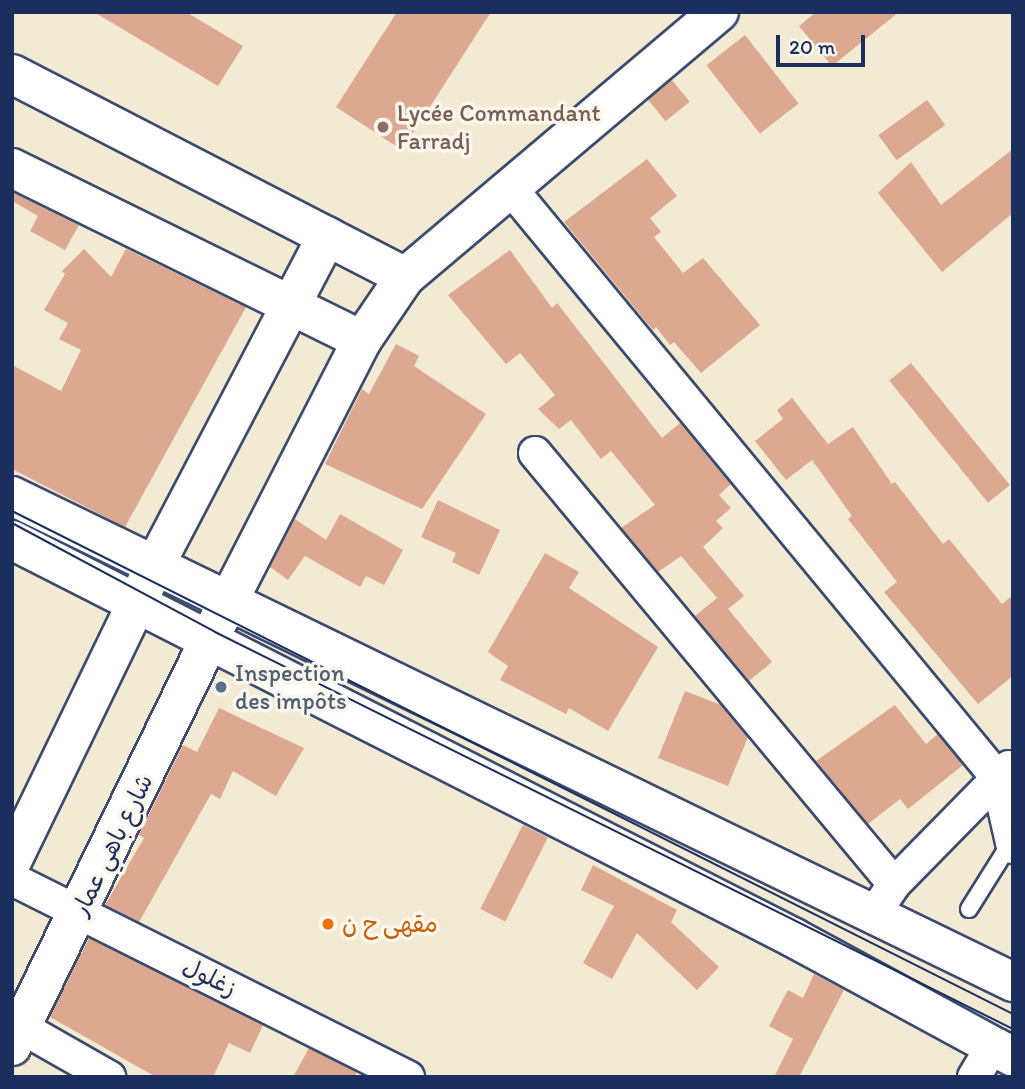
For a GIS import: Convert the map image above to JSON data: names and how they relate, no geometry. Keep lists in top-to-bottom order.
{
  "streets": {
    "main road": ["شارع باهي عمار"],
    "street": ["زغلول"]
  },
  "crossings": [
    ["شارع باهي عمار", "زغلول"]
  ],
  "places": ["Lycée Commandant Farradj", "Inspection des impôts", "مقهى ح ن"],
  "scale_bar": "20 m"
}
